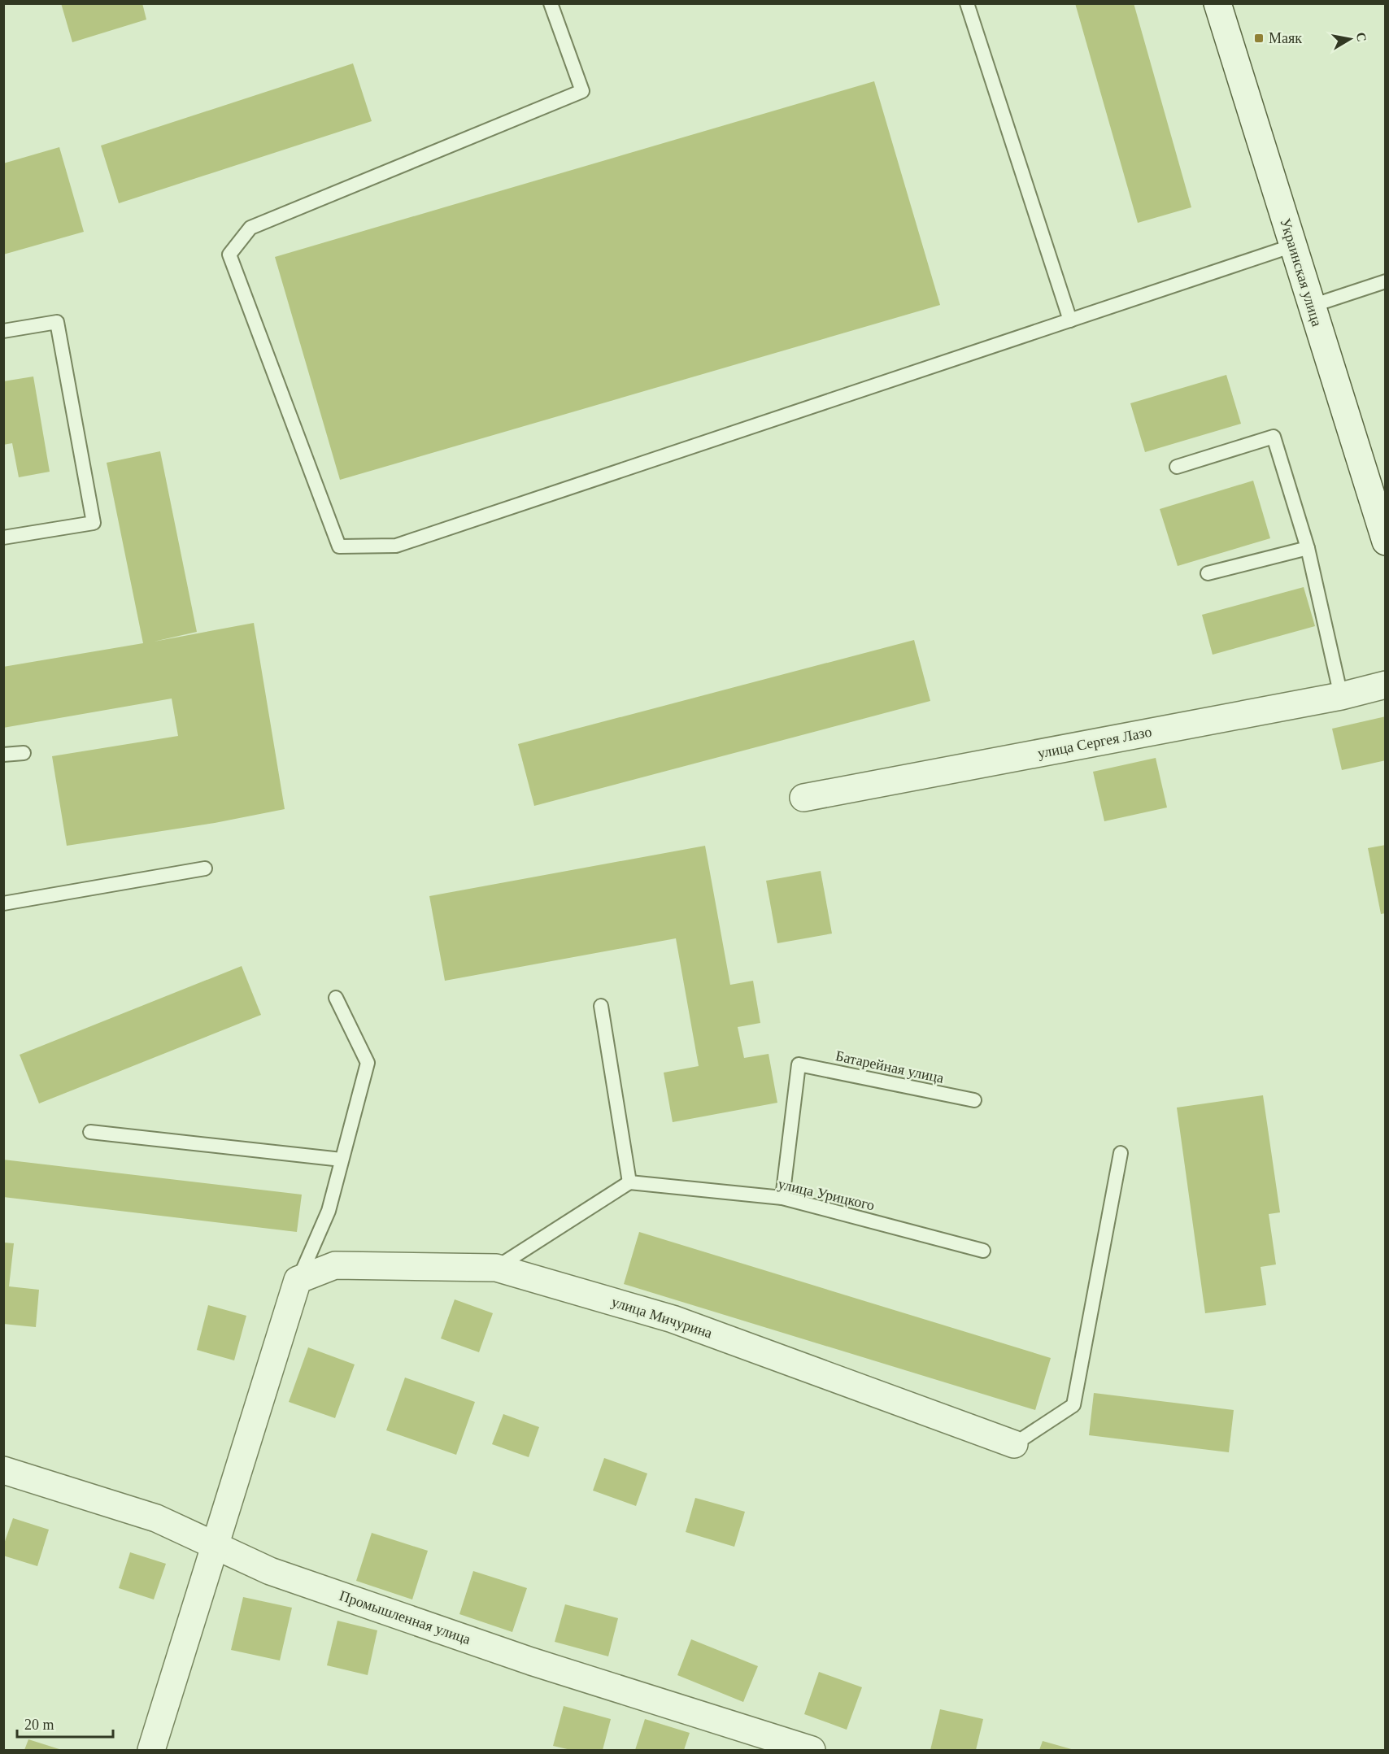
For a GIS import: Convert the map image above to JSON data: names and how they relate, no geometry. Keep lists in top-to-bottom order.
{
  "streets": {
    "street": [
      "Украинская улица",
      "улица Сергея Лазо",
      "улица Мичурина",
      "Промышленная улица"
    ],
    "lane": ["Батарейная улица", "улица Урицкого"]
  },
  "crossings": [
    ["Батарейная улица", "улица Урицкого"]
  ],
  "places": {
    "transit": ["Маяк"]
  },
  "scale_bar": "20 m",
  "north": "right"
}
